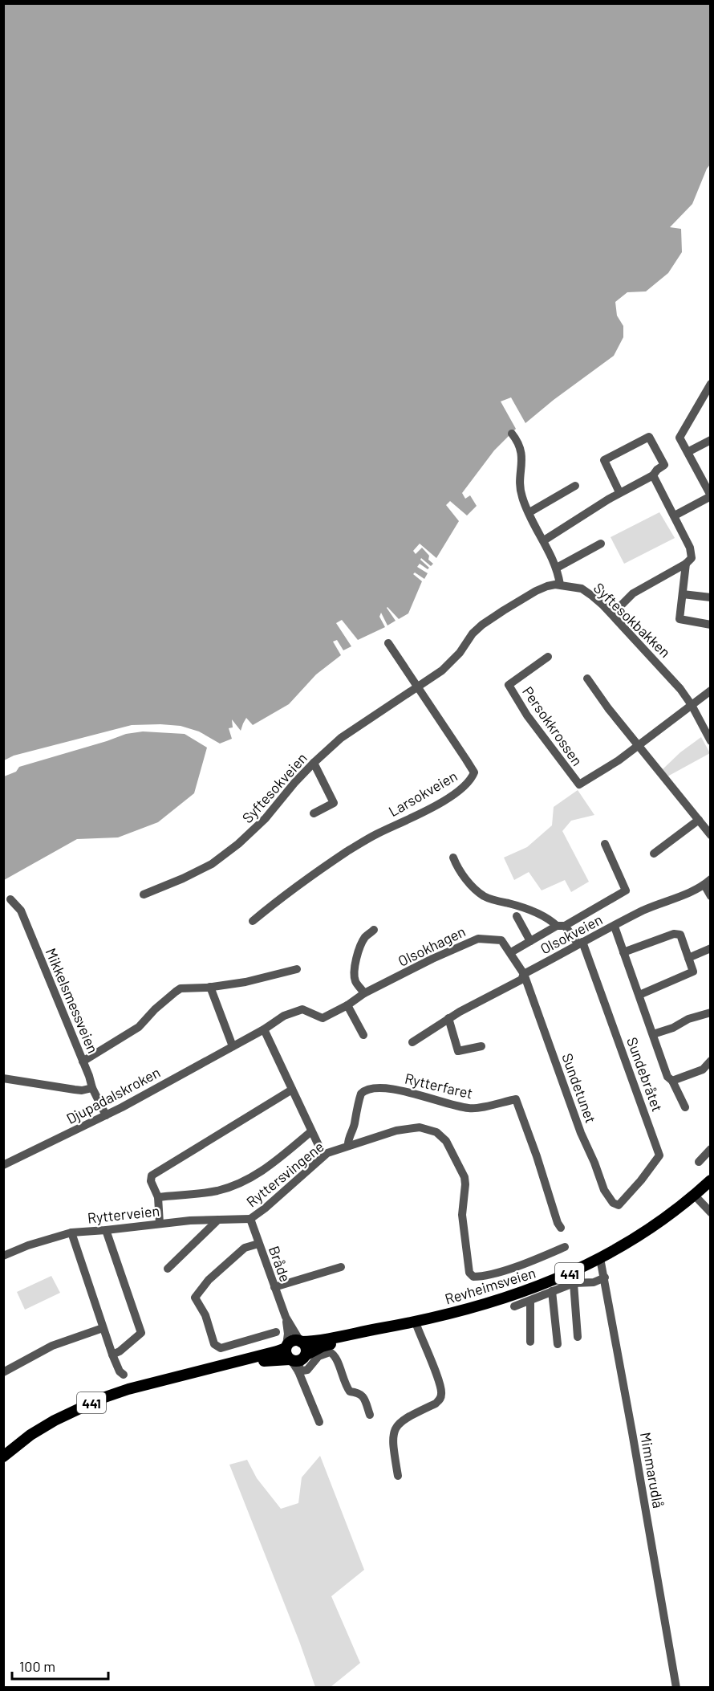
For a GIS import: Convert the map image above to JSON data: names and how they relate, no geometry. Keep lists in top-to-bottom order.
{
  "streets": {
    "main road": ["441", "Revheimsveien"],
    "street": [
      "Syftesokbakken",
      "Persokkrossen",
      "Syftesokveien",
      "Larsokveien",
      "Olsokveien",
      "Olsokhagen",
      "Mikkelsmessveien",
      "Sundebråtet",
      "Rytterfaret",
      "Sundetunet",
      "Djupadalskroken",
      "Ryttersvingene",
      "Rytterveien",
      "Bråde",
      "Mimmarudlå"
    ]
  },
  "crossings": [
    ["Syftesokbakken", "Persokkrossen"],
    ["Syftesokbakken", "Syftesokveien"],
    ["Syftesokbakken", "Larsokveien"],
    ["Syftesokveien", "Larsokveien"],
    ["Olsokveien", "Olsokhagen"],
    ["Olsokveien", "Sundebråtet"],
    ["Olsokveien", "Sundetunet"],
    ["Olsokhagen", "Sundetunet"],
    ["Olsokhagen", "Djupadalskroken"],
    ["Mikkelsmessveien", "Djupadalskroken"],
    ["Sundebråtet", "Sundetunet"],
    ["Rytterfaret", "Ryttersvingene"],
    ["Ryttersvingene", "Rytterveien"],
    ["Ryttersvingene", "Bråde"],
    ["Rytterveien", "Bråde"],
    ["Bråde", "441"],
    ["Bråde", "Revheimsveien"],
    ["441", "Revheimsveien"],
    ["Revheimsveien", "Mimmarudlå"]
  ],
  "scale_bar": "100 m"
}
